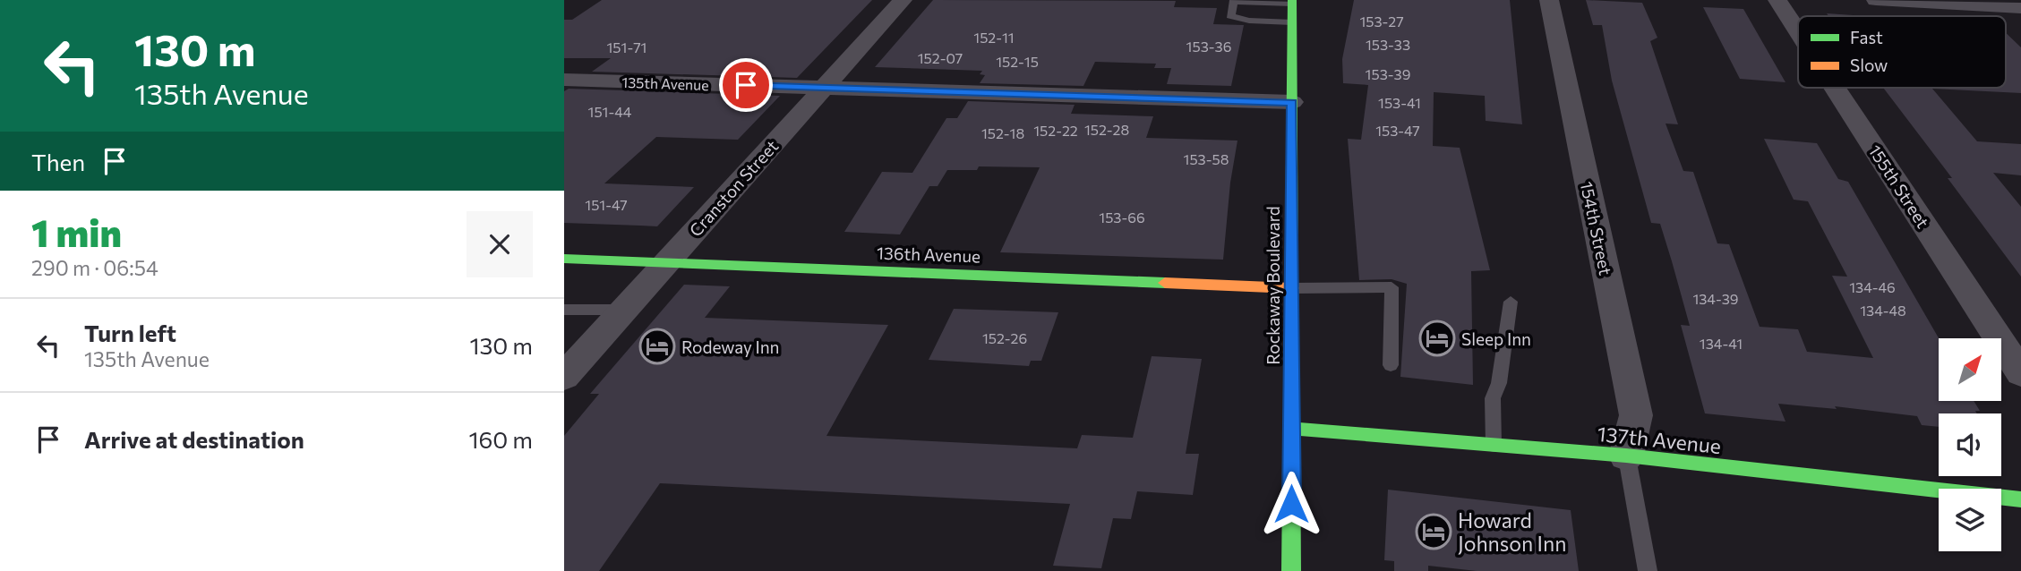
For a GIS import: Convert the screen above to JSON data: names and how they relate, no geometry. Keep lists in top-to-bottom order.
{
  "streets": {
    "street": [
      "135th Avenue",
      "155th Street",
      "Cranston Street",
      "154th Street",
      "136th Avenue",
      "Rockaway Boulevard",
      "137th Avenue"
    ]
  },
  "crossings": [
    ["135th Avenue", "Cranston Street"],
    ["135th Avenue", "Rockaway Boulevard"],
    ["Cranston Street", "136th Avenue"],
    ["154th Street", "137th Avenue"],
    ["136th Avenue", "Rockaway Boulevard"],
    ["Rockaway Boulevard", "137th Avenue"]
  ],
  "places": {
    "hotel": ["Sleep Inn", "Rodeway Inn", "Howard Johnson Inn"]
  },
  "house_numbers": [
    "153-27",
    "152-11",
    "153-33",
    "153-36",
    "151-71",
    "152-07",
    "152-15",
    "153-39",
    "153-41",
    "151-44",
    "152-28",
    "152-22",
    "153-47",
    "152-18",
    "153-58",
    "151-47",
    "153-66",
    "134-46",
    "134-39",
    "134-48",
    "152-26",
    "134-41"
  ],
  "legend": ["Fast", "Slow"],
  "north": "top right",
  "page": {
    "turn": ["130 m", "135th Avenue"],
    "then": "Then",
    "heading": ["1 min", "290 m · 06:54"],
    "list": [
      {
        "name": "Turn left",
        "note": "135th Avenue",
        "value": "130 m"
      },
      {
        "name": "Arrive at destination",
        "value": "160 m"
      }
    ]
  }
}
